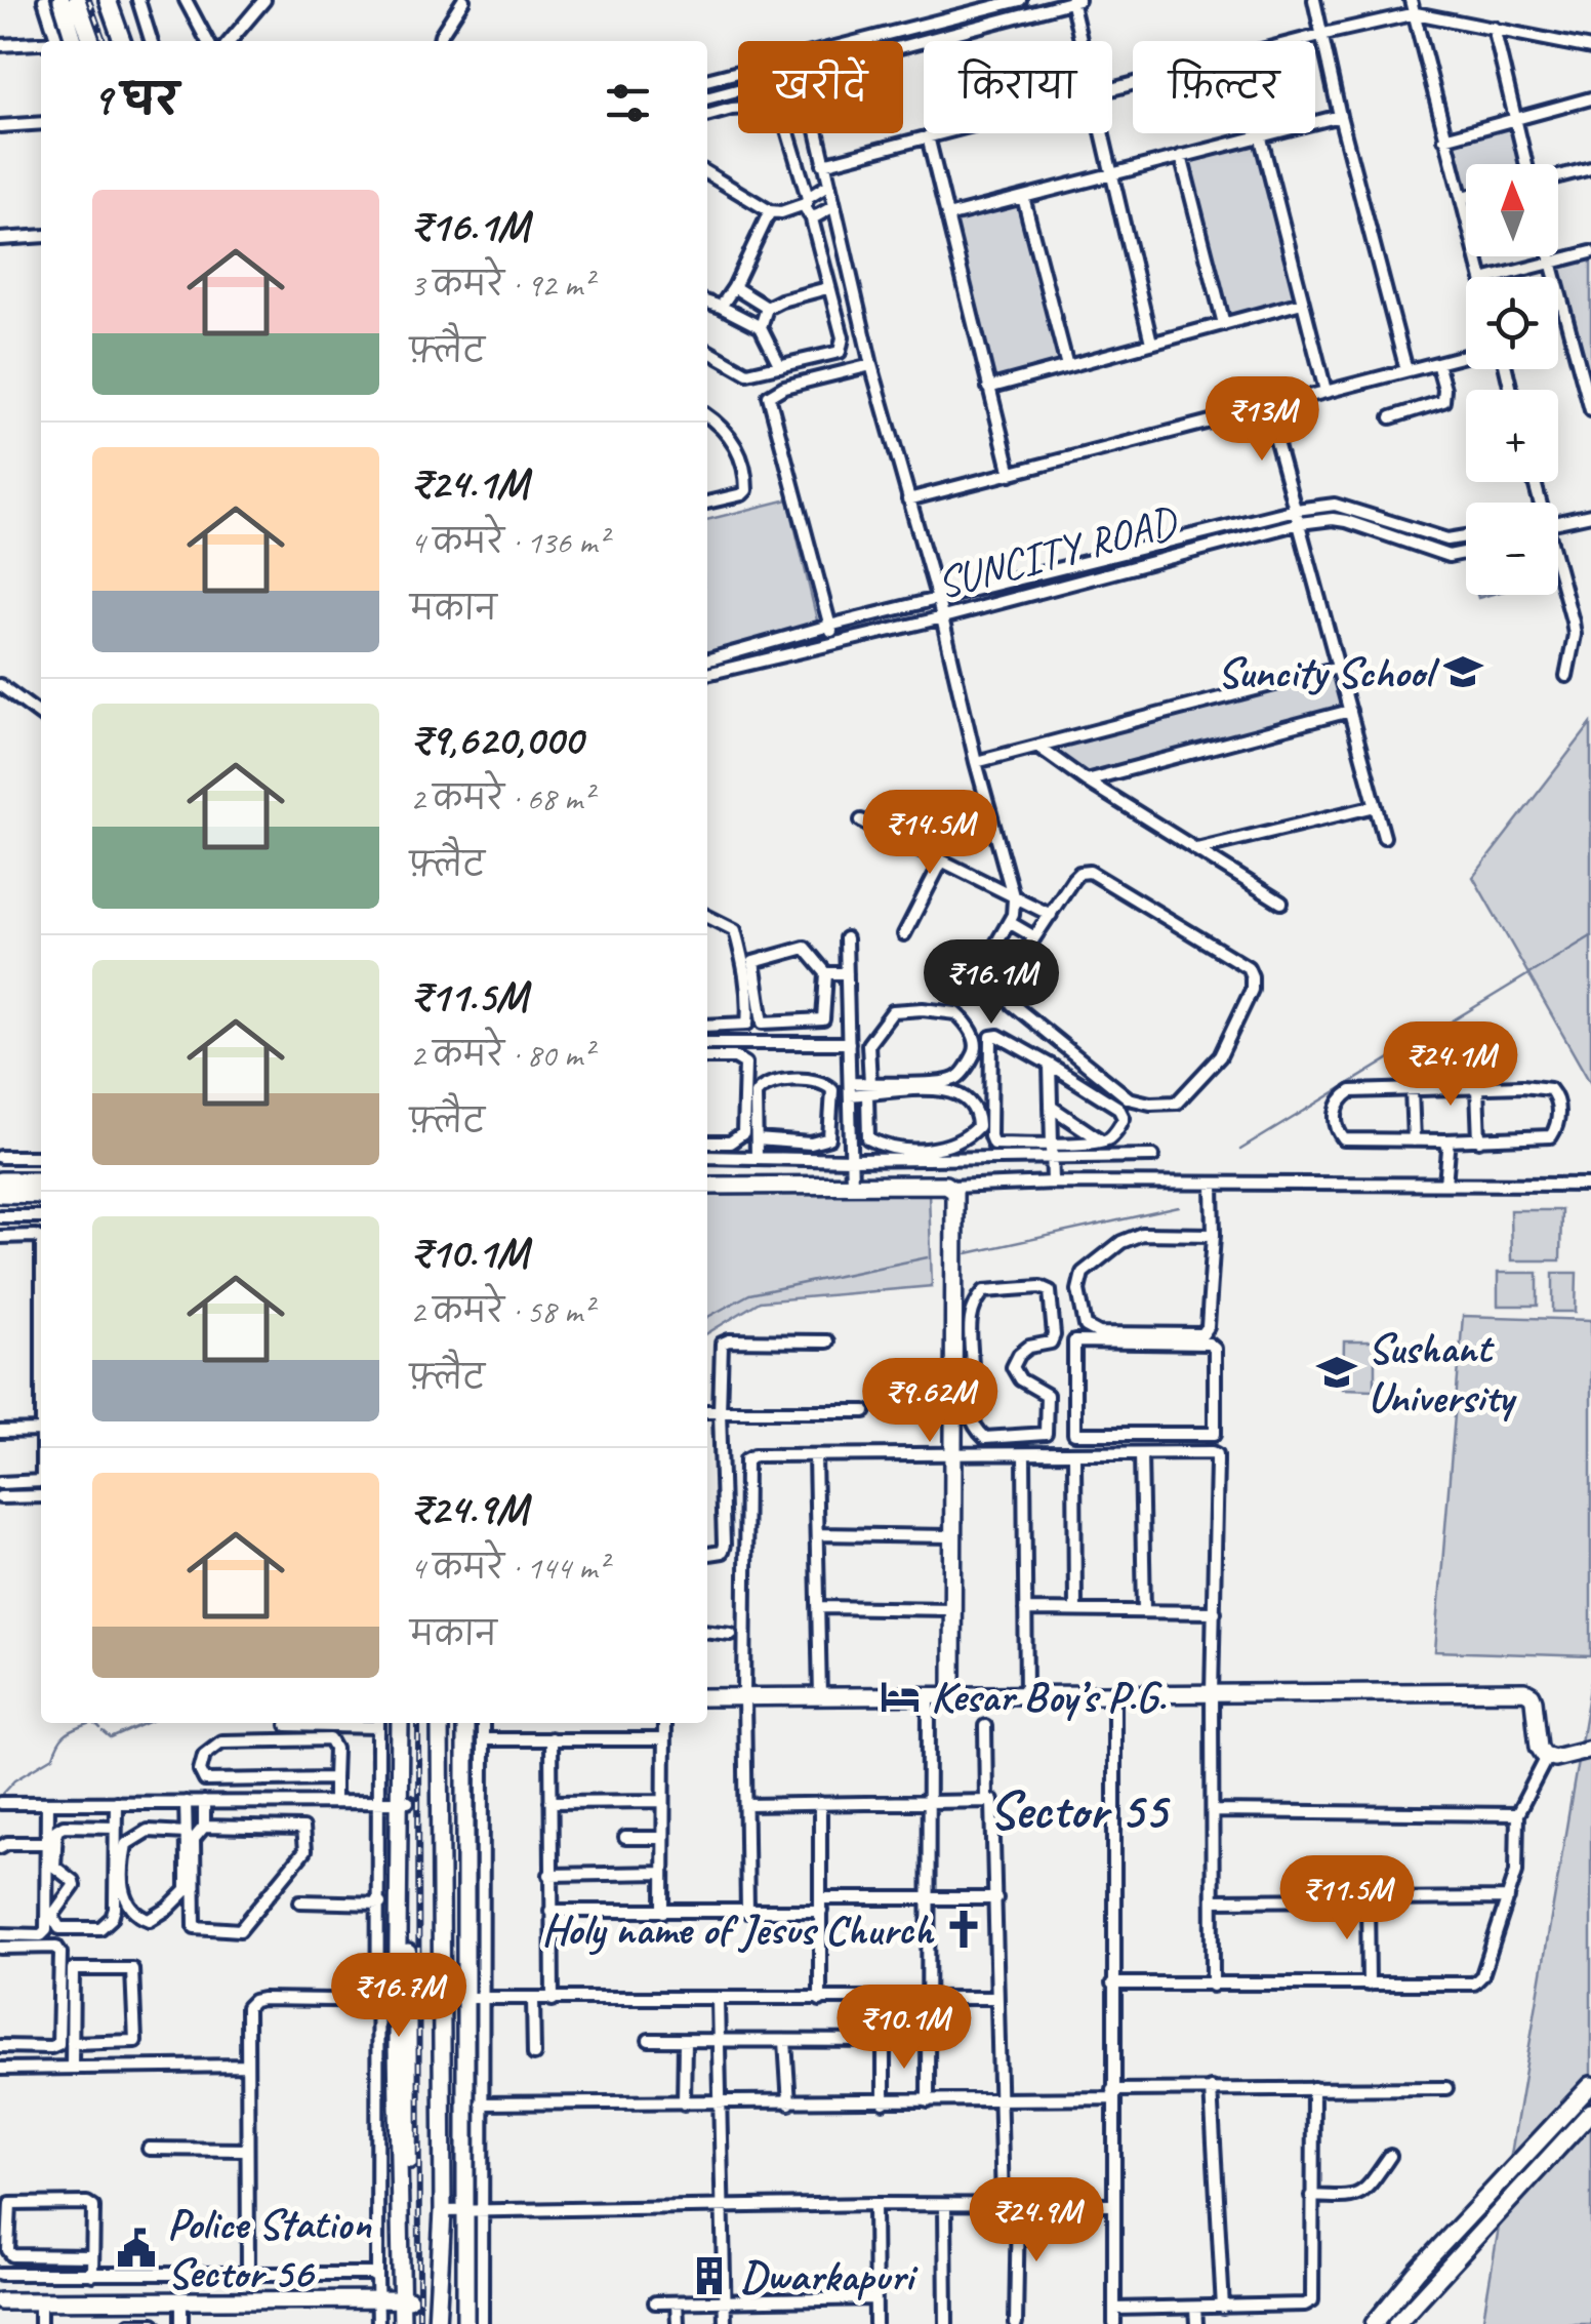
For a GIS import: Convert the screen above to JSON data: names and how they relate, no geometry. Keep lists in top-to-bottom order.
{
  "streets": {
    "street": ["SUNCITY ROAD"]
  },
  "districts": ["Sector 55"],
  "places": {
    "school or university": ["Suncity School", "Sushant University"],
    "hotel": ["Kesar Boy’s P.G."],
    "church": ["Holy name of Jesus Church"],
    "public building": ["Police Station Sector 56"],
    "building": ["Dwarkapuri"]
  },
  "north": "top",
  "page": {
    "chip": ["खरीदें", "किराया", "फ़िल्टर"],
    "heading": "9 घर",
    "map_buttons": ["+", "−"],
    "list": [
      {
        "name": "₹16.1M",
        "note": "3 कमरे · 92 m² · फ़्लैट"
      },
      {
        "name": "₹24.1M",
        "note": "4 कमरे · 136 m² · मकान"
      },
      {
        "name": "₹9,620,000",
        "note": "2 कमरे · 68 m² · फ़्लैट"
      },
      {
        "name": "₹11.5M",
        "note": "2 कमरे · 80 m² · फ़्लैट"
      },
      {
        "name": "₹10.1M",
        "note": "2 कमरे · 58 m² · फ़्लैट"
      },
      {
        "name": "₹24.9M",
        "note": "4 कमरे · 144 m² · मकान"
      }
    ],
    "price": [
      "₹13M",
      "₹14.5M",
      "₹16.1M",
      "₹24.1M",
      "₹9.62M",
      "₹11.5M",
      "₹16.7M",
      "₹10.1M",
      "₹24.9M"
    ]
  }
}
